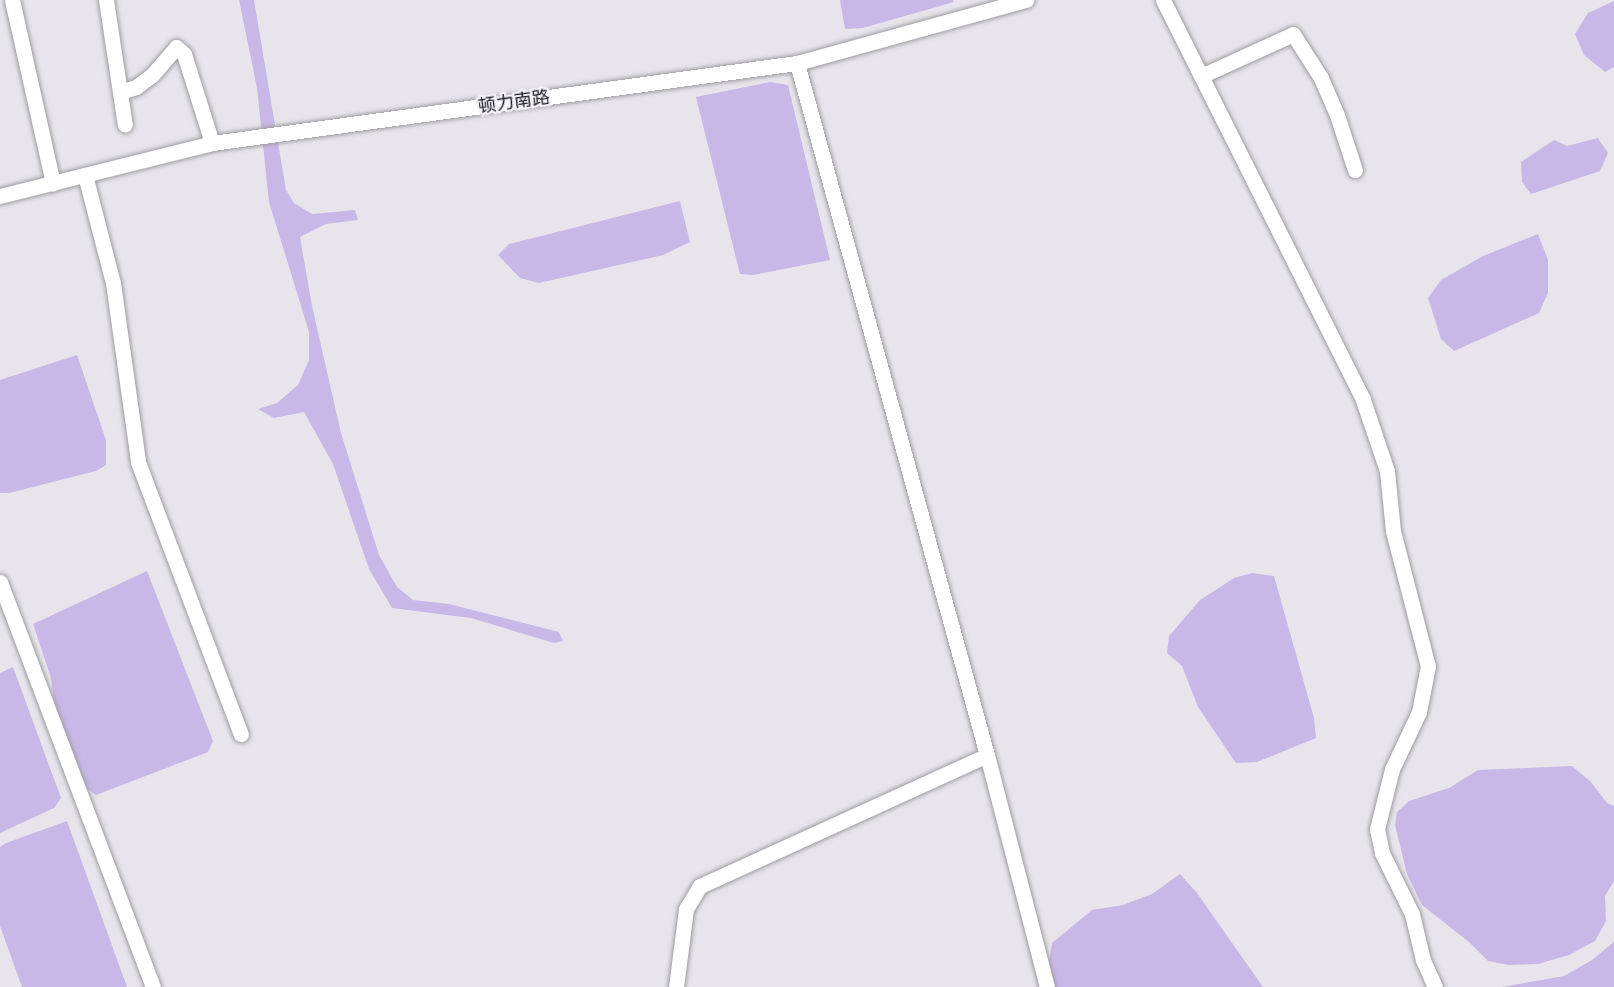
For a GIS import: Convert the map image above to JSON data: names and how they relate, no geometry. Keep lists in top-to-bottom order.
{
  "streets": {
    "street": ["顿力南路"]
  }
}
